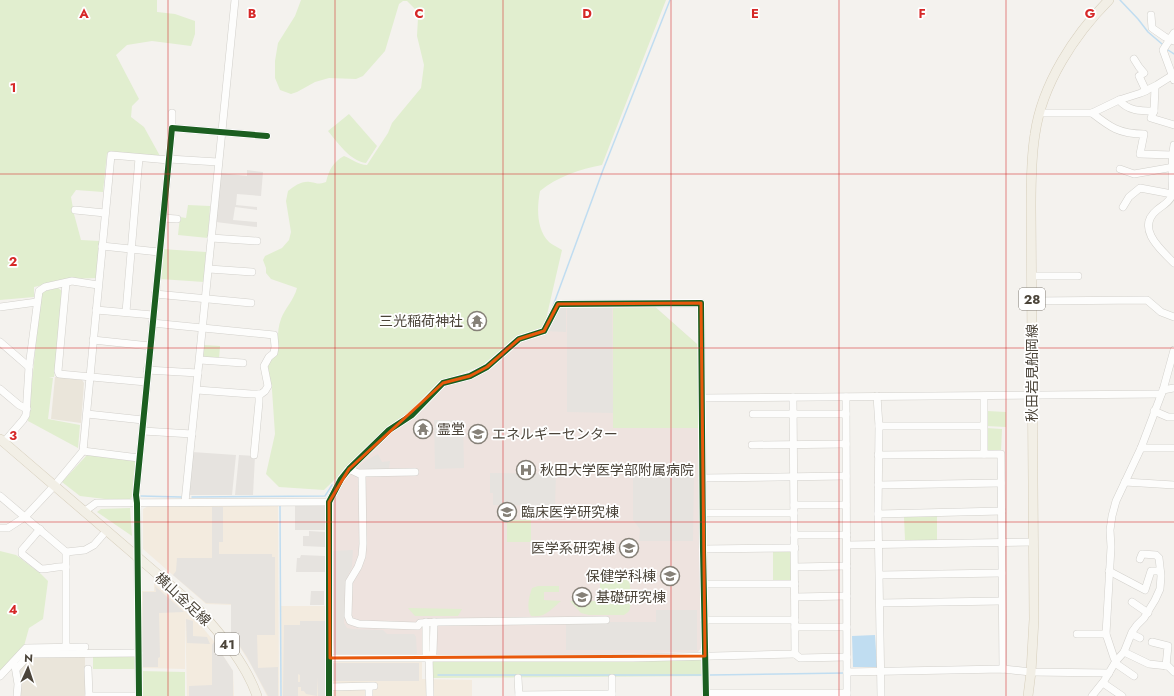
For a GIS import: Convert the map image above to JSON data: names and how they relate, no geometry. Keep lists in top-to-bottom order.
{
  "streets": {
    "main road": [
      "28",
      "秋田岩見船岡線",
      "横山金足線",
      "41"
    ]
  },
  "places": {
    "temple": ["三光稲荷神社", "霊堂"],
    "school or university": [
      "エネルギーセンター",
      "臨床医学研究棟",
      "医学系研究棟",
      "保健学科棟",
      "基礎研究棟"
    ],
    "hospital": ["秋田大学医学部附属病院"]
  },
  "north": "top",
  "grid": {
    "columns": [
      "A",
      "B",
      "C",
      "D",
      "E",
      "F",
      "G"
    ],
    "rows": [
      "1",
      "2",
      "3",
      "4"
    ]
  }
}
